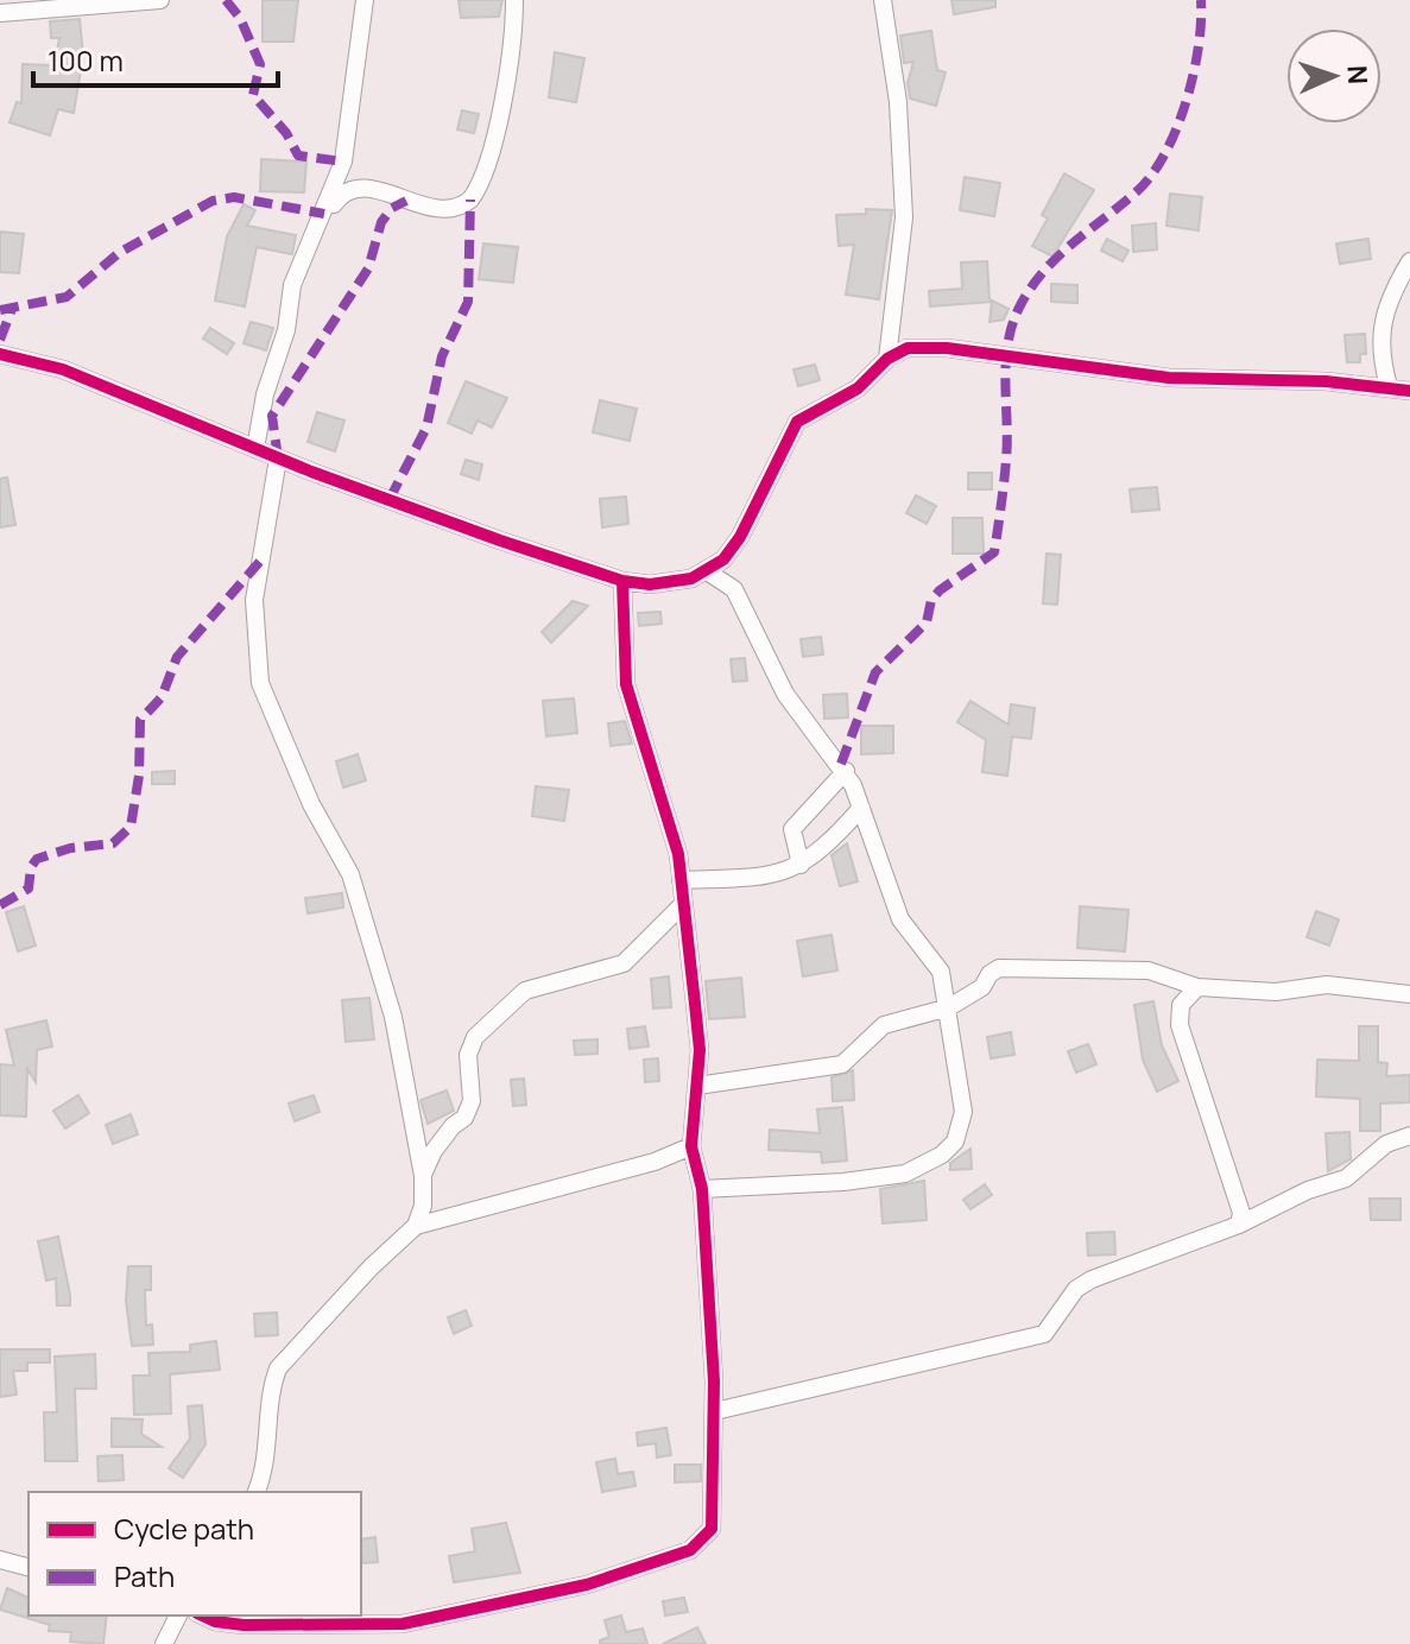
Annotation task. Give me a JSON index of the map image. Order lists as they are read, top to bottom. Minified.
{"legend":["Cycle path","Path"],"scale_bar":"100 m","north":"right"}
